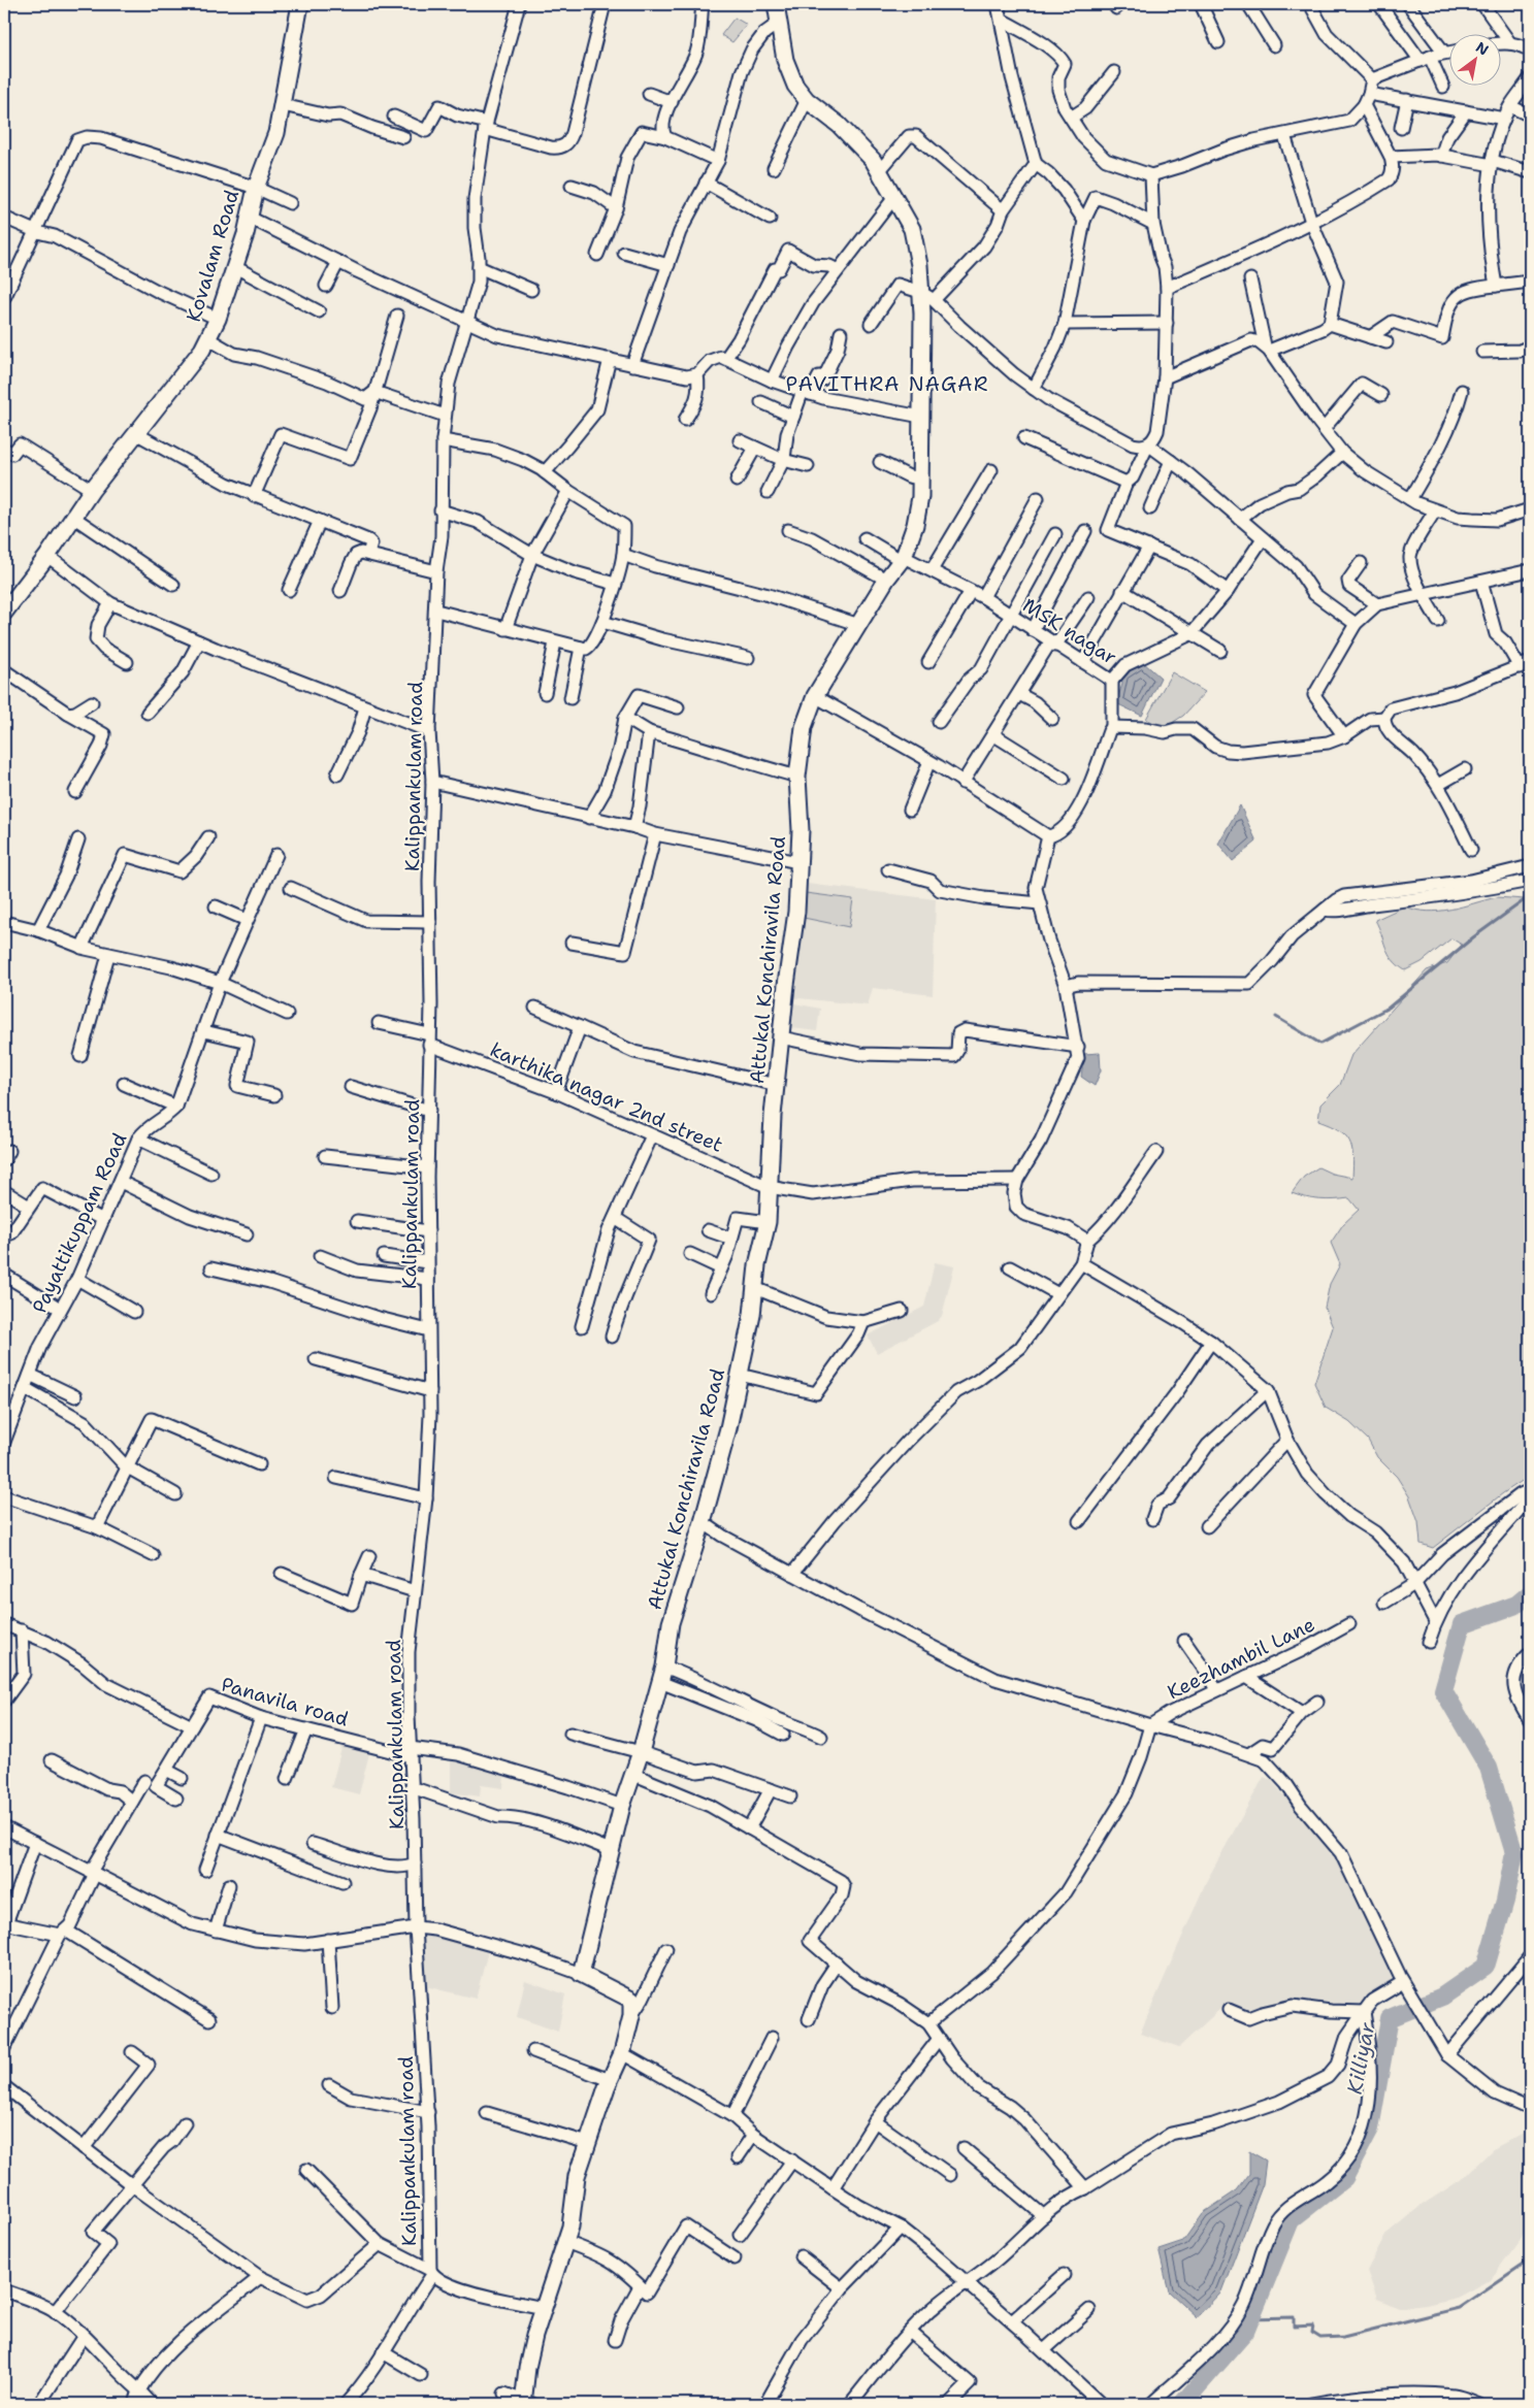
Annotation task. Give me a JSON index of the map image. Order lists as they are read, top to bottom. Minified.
{"streets":{"main road":["Kovalam Road","Attukal Konchiravila Road"],"street":["MSK nagar","Kalippankulam road","karthika nagar 2nd street","Payattikuppam Road","Keezhambil Lane","Panavila road"]},"crossings":[["MSK nagar","Attukal Konchiravila Road"],["Kalippankulam road","karthika nagar 2nd street"],["Kalippankulam road","Panavila road"],["Attukal Konchiravila Road","karthika nagar 2nd street"],["Attukal Konchiravila Road","Panavila road"]],"districts":["PAVITHRA NAGAR"],"water":["Killiyar"],"north":"top right"}
